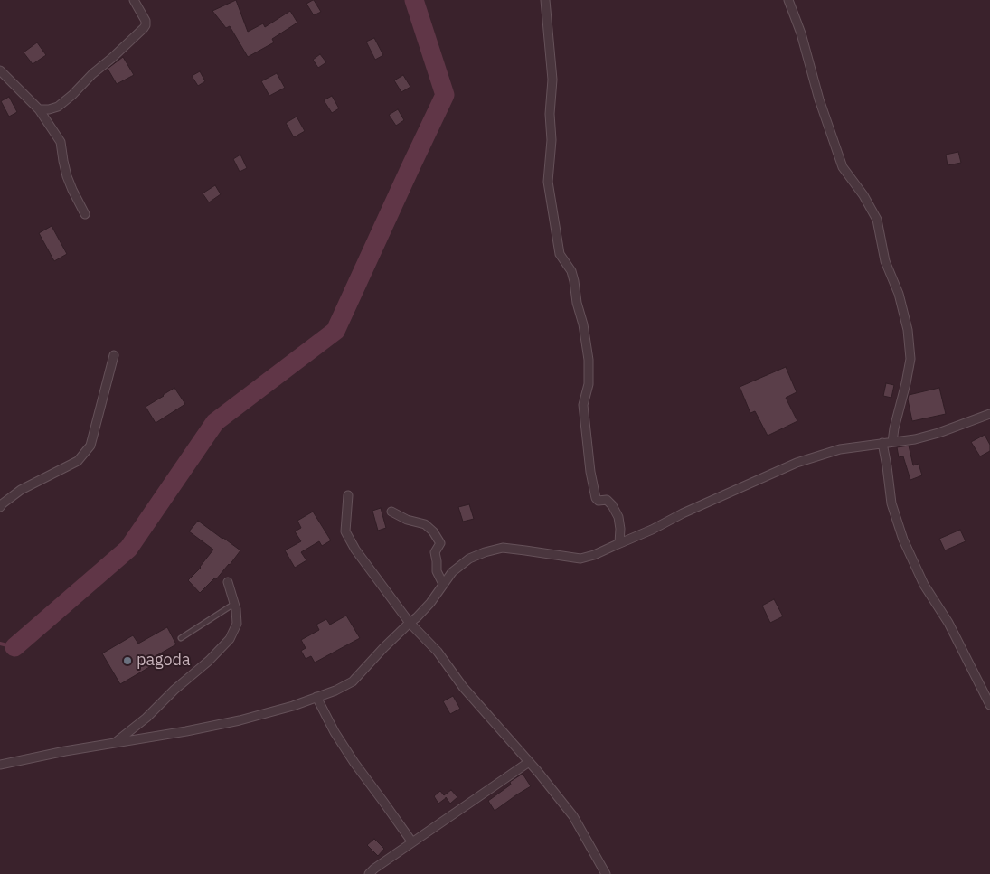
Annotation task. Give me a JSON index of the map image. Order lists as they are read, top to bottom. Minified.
{"places":["pagoda"]}
